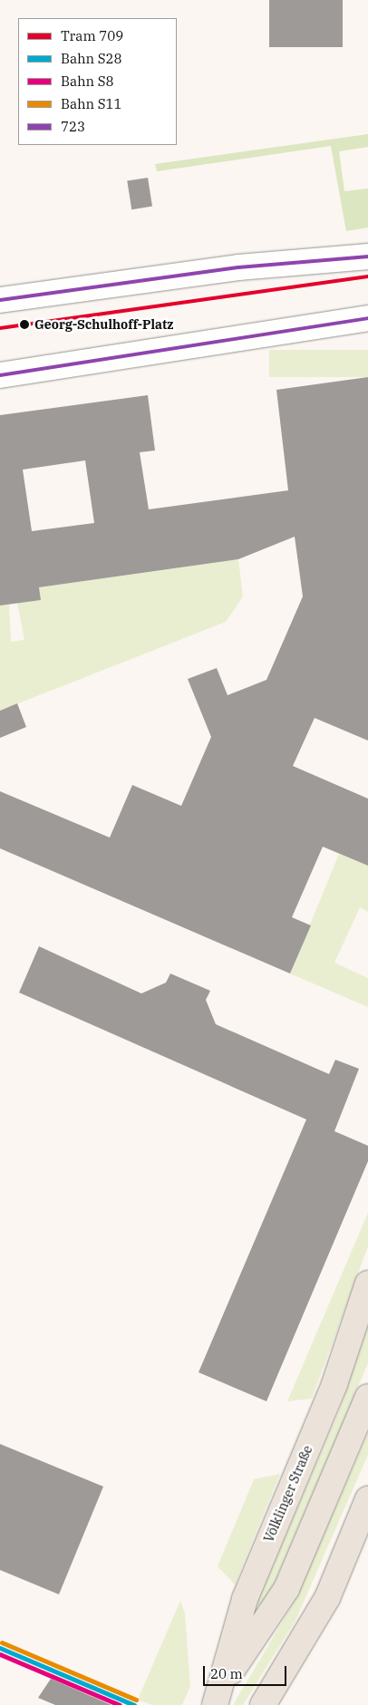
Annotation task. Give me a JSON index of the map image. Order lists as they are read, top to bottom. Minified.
{"streets":{"main road":["Völklinger Straße"]},"places":["Georg-Schulhoff-Platz"],"lines":["transit line 723","tram line 709","rail line S11","rail line S28","rail line S8"],"legend":["Tram 709","Bahn S28","Bahn S8","Bahn S11","723"],"scale_bar":"20 m"}
